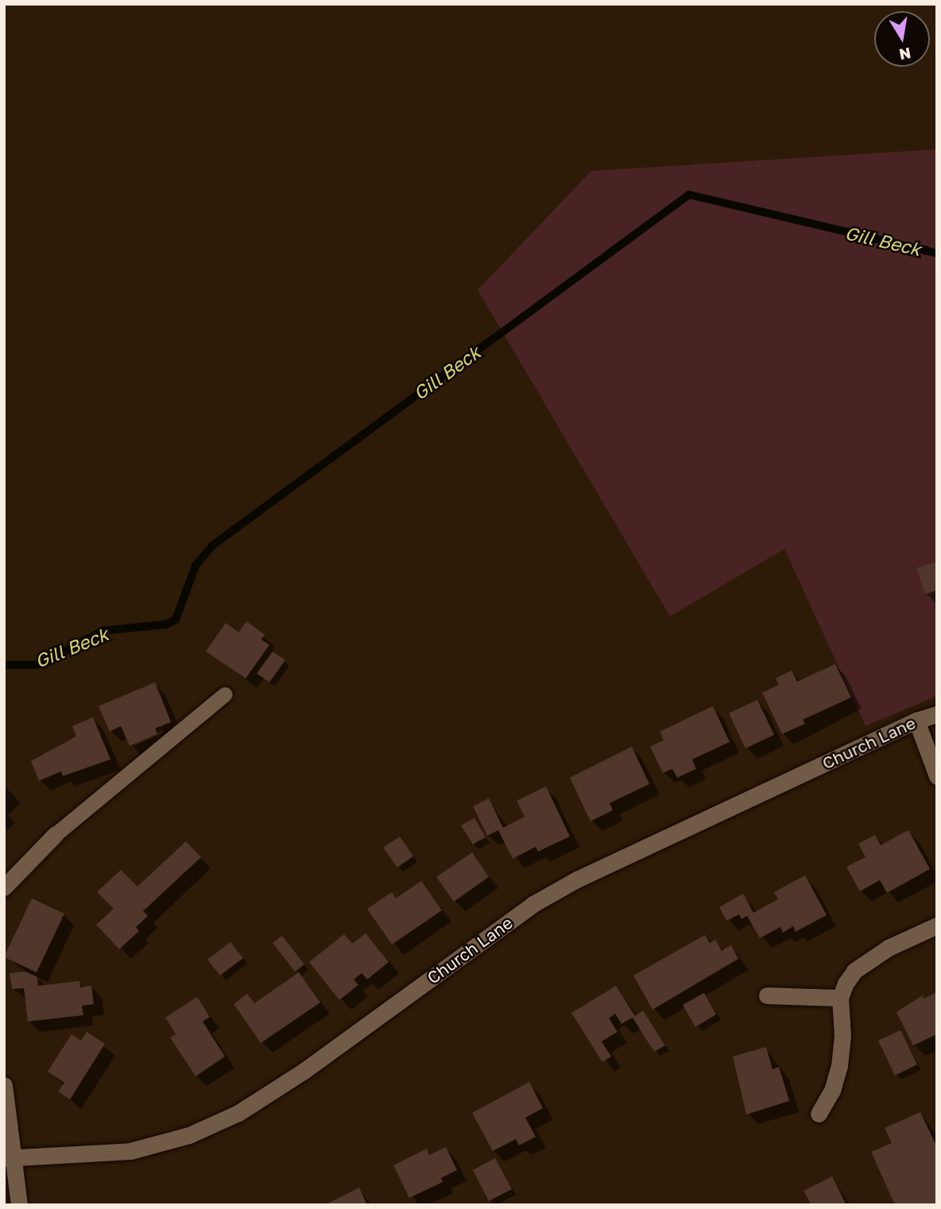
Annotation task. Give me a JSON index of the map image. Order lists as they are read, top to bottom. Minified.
{"streets":{"street":["Church Lane"]},"water":["Gill Beck"],"north":"bottom"}
